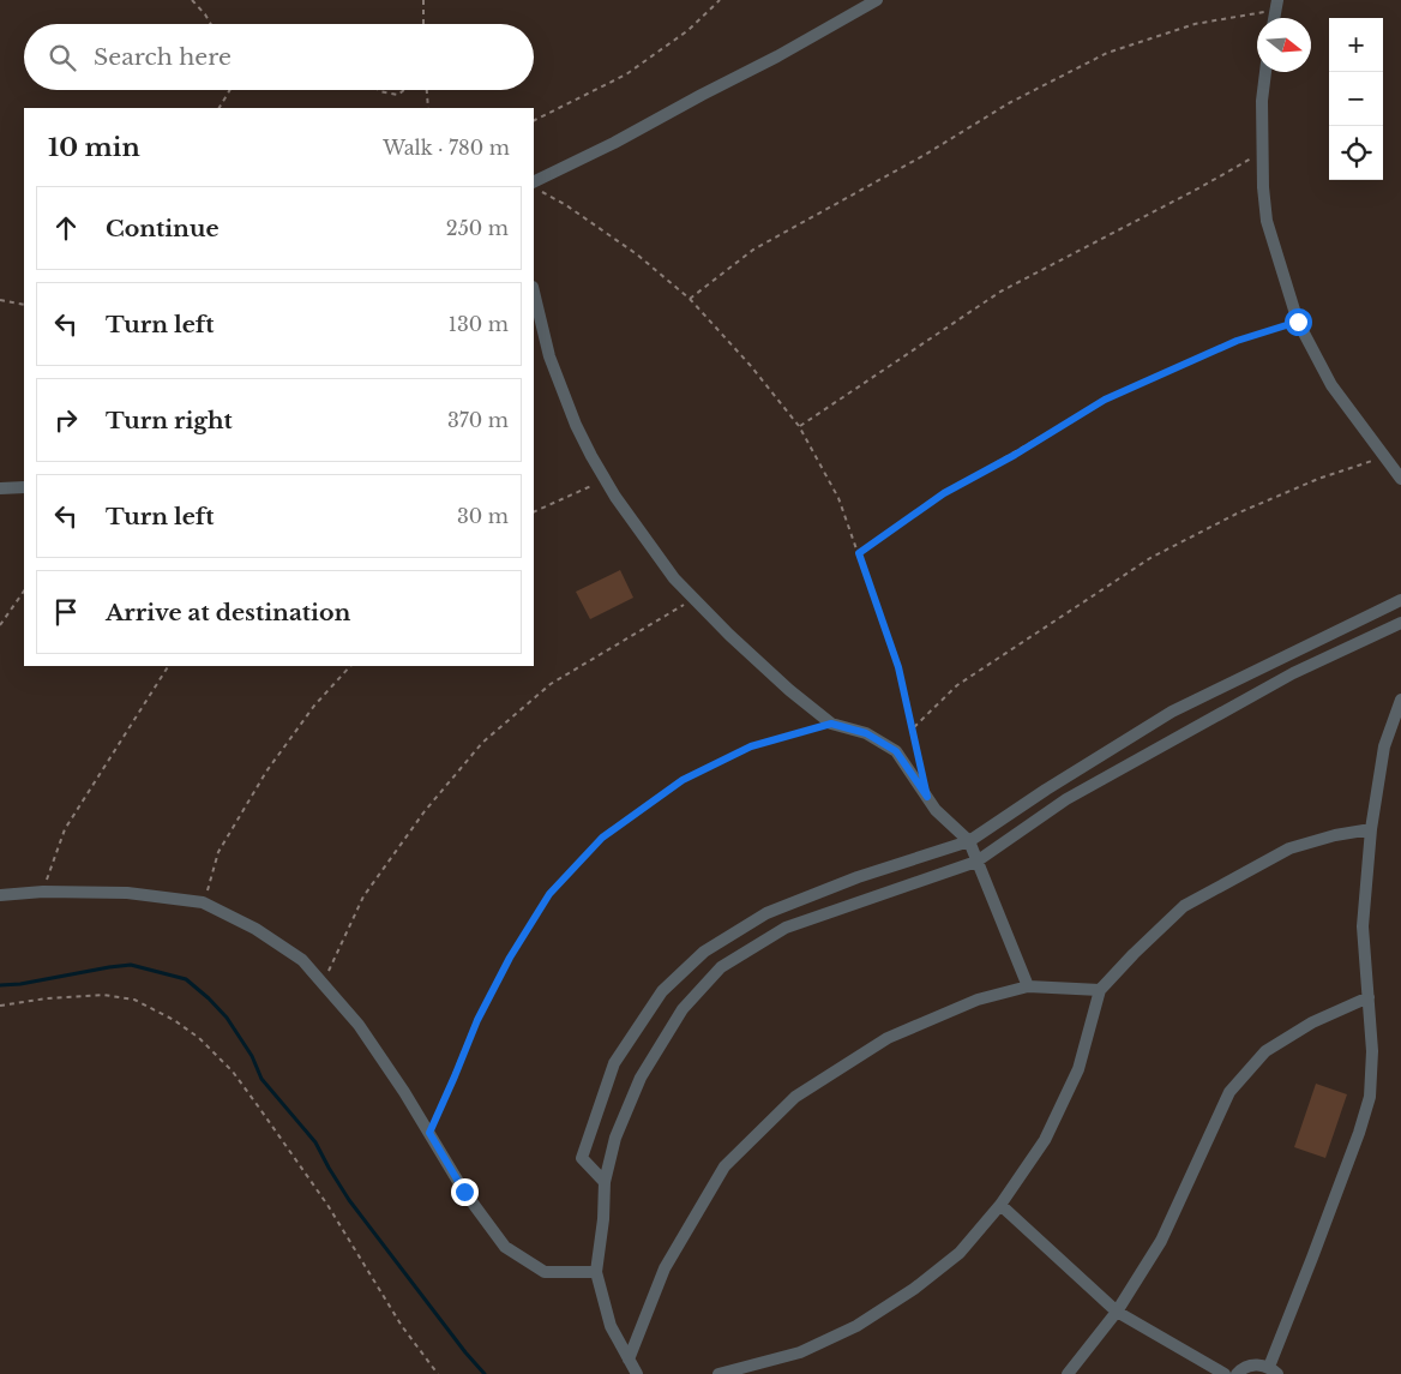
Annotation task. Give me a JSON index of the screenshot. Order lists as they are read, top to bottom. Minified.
{"north":"right","page":{"map_buttons":["+","−"],"search":"Search here","heading":["10 min","Walk · 780 m"],"list":[["Continue","250 m"],["Turn left","130 m"],["Turn right","370 m"],["Turn left","30 m"],"Arrive at destination"]}}
